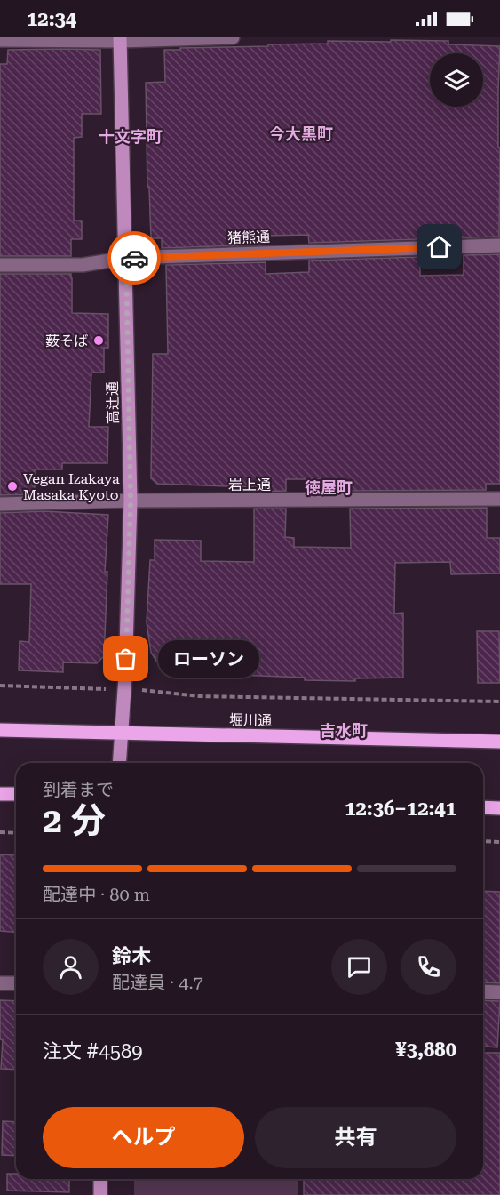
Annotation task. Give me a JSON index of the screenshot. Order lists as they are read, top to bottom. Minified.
{"streets":{"main road":["堀川通"],"street":["猪熊通","高辻通","岩上通"]},"crossings":[["猪熊通","高辻通"],["高辻通","岩上通"],["高辻通","堀川通"]],"districts":["今大黒町","十文字町","徳屋町","吉水町"],"places":["薮そば","Vegan Izakaya Masaka Kyoto","ローソン"],"page":{"status":"12:34","bubble":"ローソン","heading":["2 分","到着まで","12:36–12:41"],"panel":["鈴木","配達員 · 4.7","注文 #4589","¥3,880"],"bar":"配達中 · 80 m","buttons":["ヘルプ","共有"]}}
